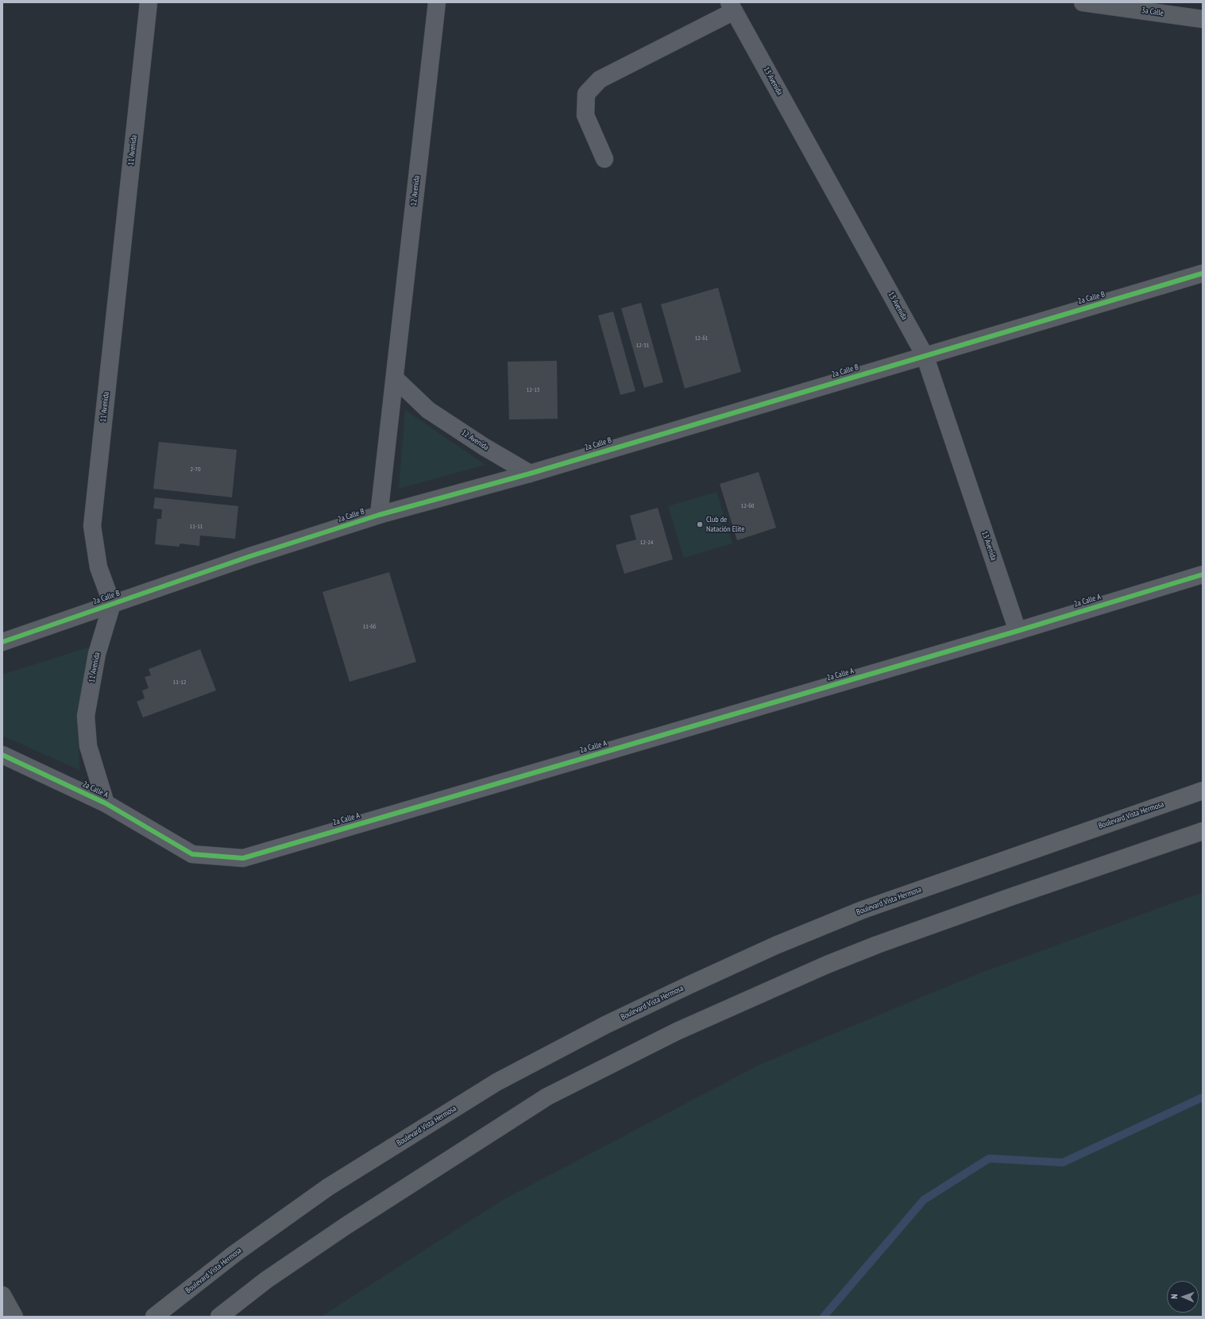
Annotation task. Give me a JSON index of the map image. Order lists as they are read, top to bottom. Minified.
{"streets":{"main road":["Boulevard Vista Hermosa"],"street":["3a Calle","13 Avenida","11 Avenida","12 Avenida","2a Calle B","2a Calle A"]},"crossings":[["13 Avenida","2a Calle B"],["13 Avenida","2a Calle A"],["11 Avenida","2a Calle B"],["11 Avenida","2a Calle A"],["12 Avenida","2a Calle B"]],"places":["Club de Natación Elite"],"house_numbers":["12-61","12-51","12-13","2-70","12-60","11-11","12-24","11-66","11-12"],"north":"left"}
